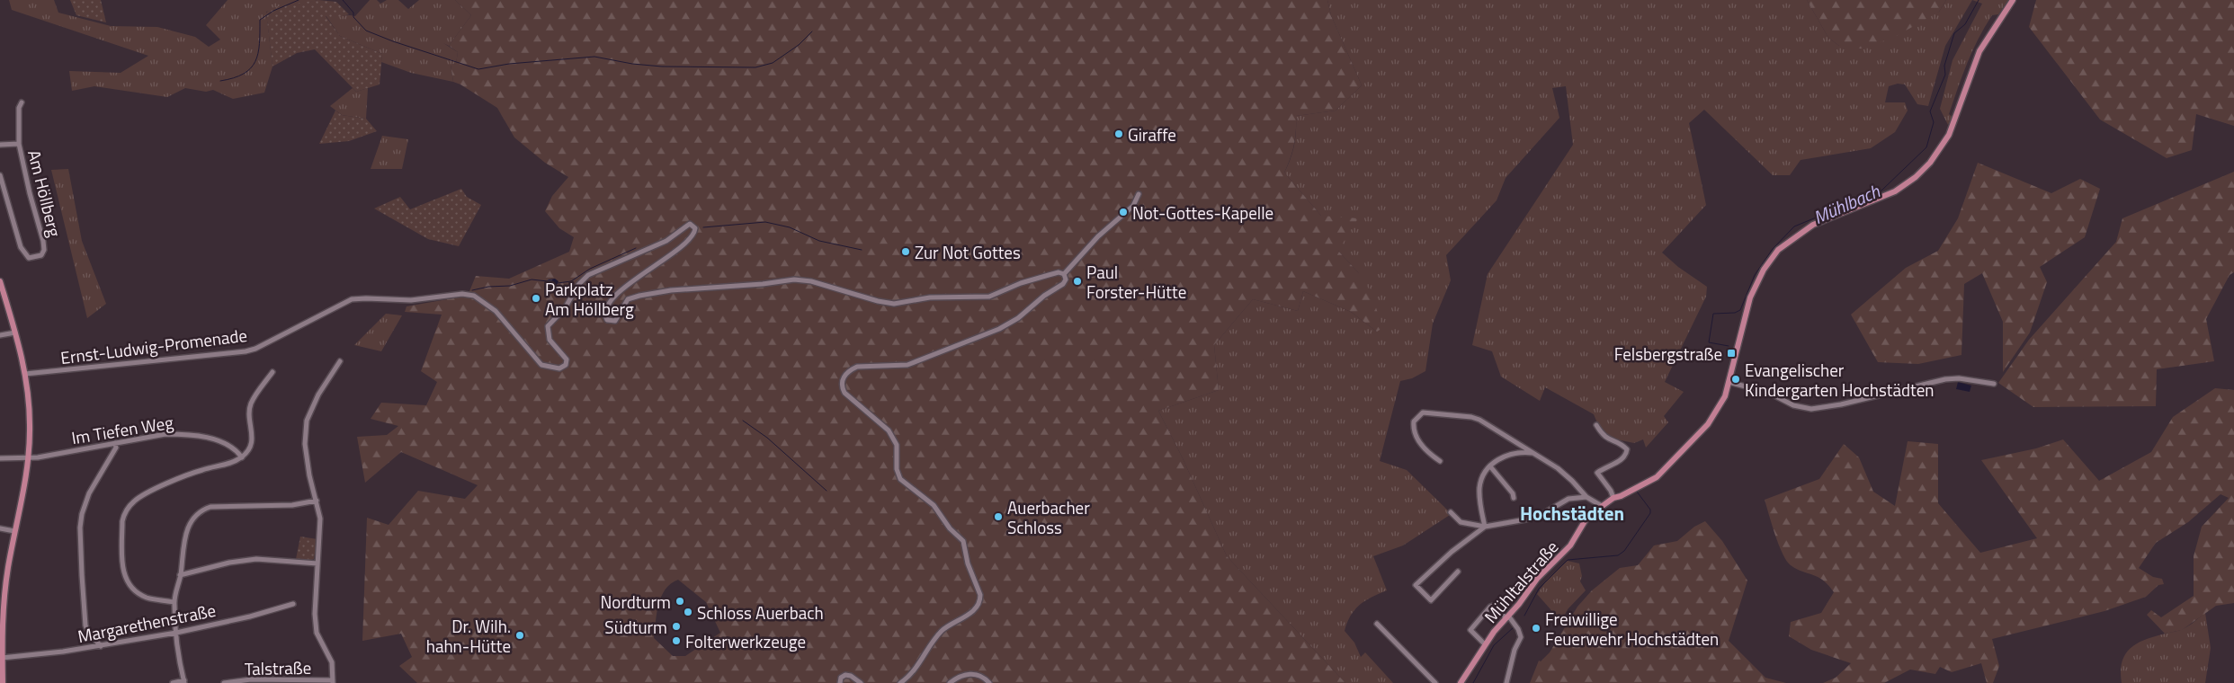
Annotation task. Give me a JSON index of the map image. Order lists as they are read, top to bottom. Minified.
{"streets":{"main road":["Mühltalstraße"],"street":["Am Höllberg","Ernst-Ludwig-Promenade","Im Tiefen Weg","Margarethenstraße","Talstraße"]},"districts":["Hochstädten"],"water":["Mühlbach"],"places":{"other":["Giraffe","Not-Gottes-Kapelle","Zur Not Gottes","Paul Forster-Hütte","Parkplatz Am Höllberg","Evangelischer Kindergarten Hochstädten","Auerbacher Schloss","Nordturm","Schloss Auerbach","Südturm","Freiwillige Feuerwehr Hochstädten","Dr. Wilh. hahn-Hütte","Folterwerkzeuge"],"transit":["Felsbergstraße"]}}
